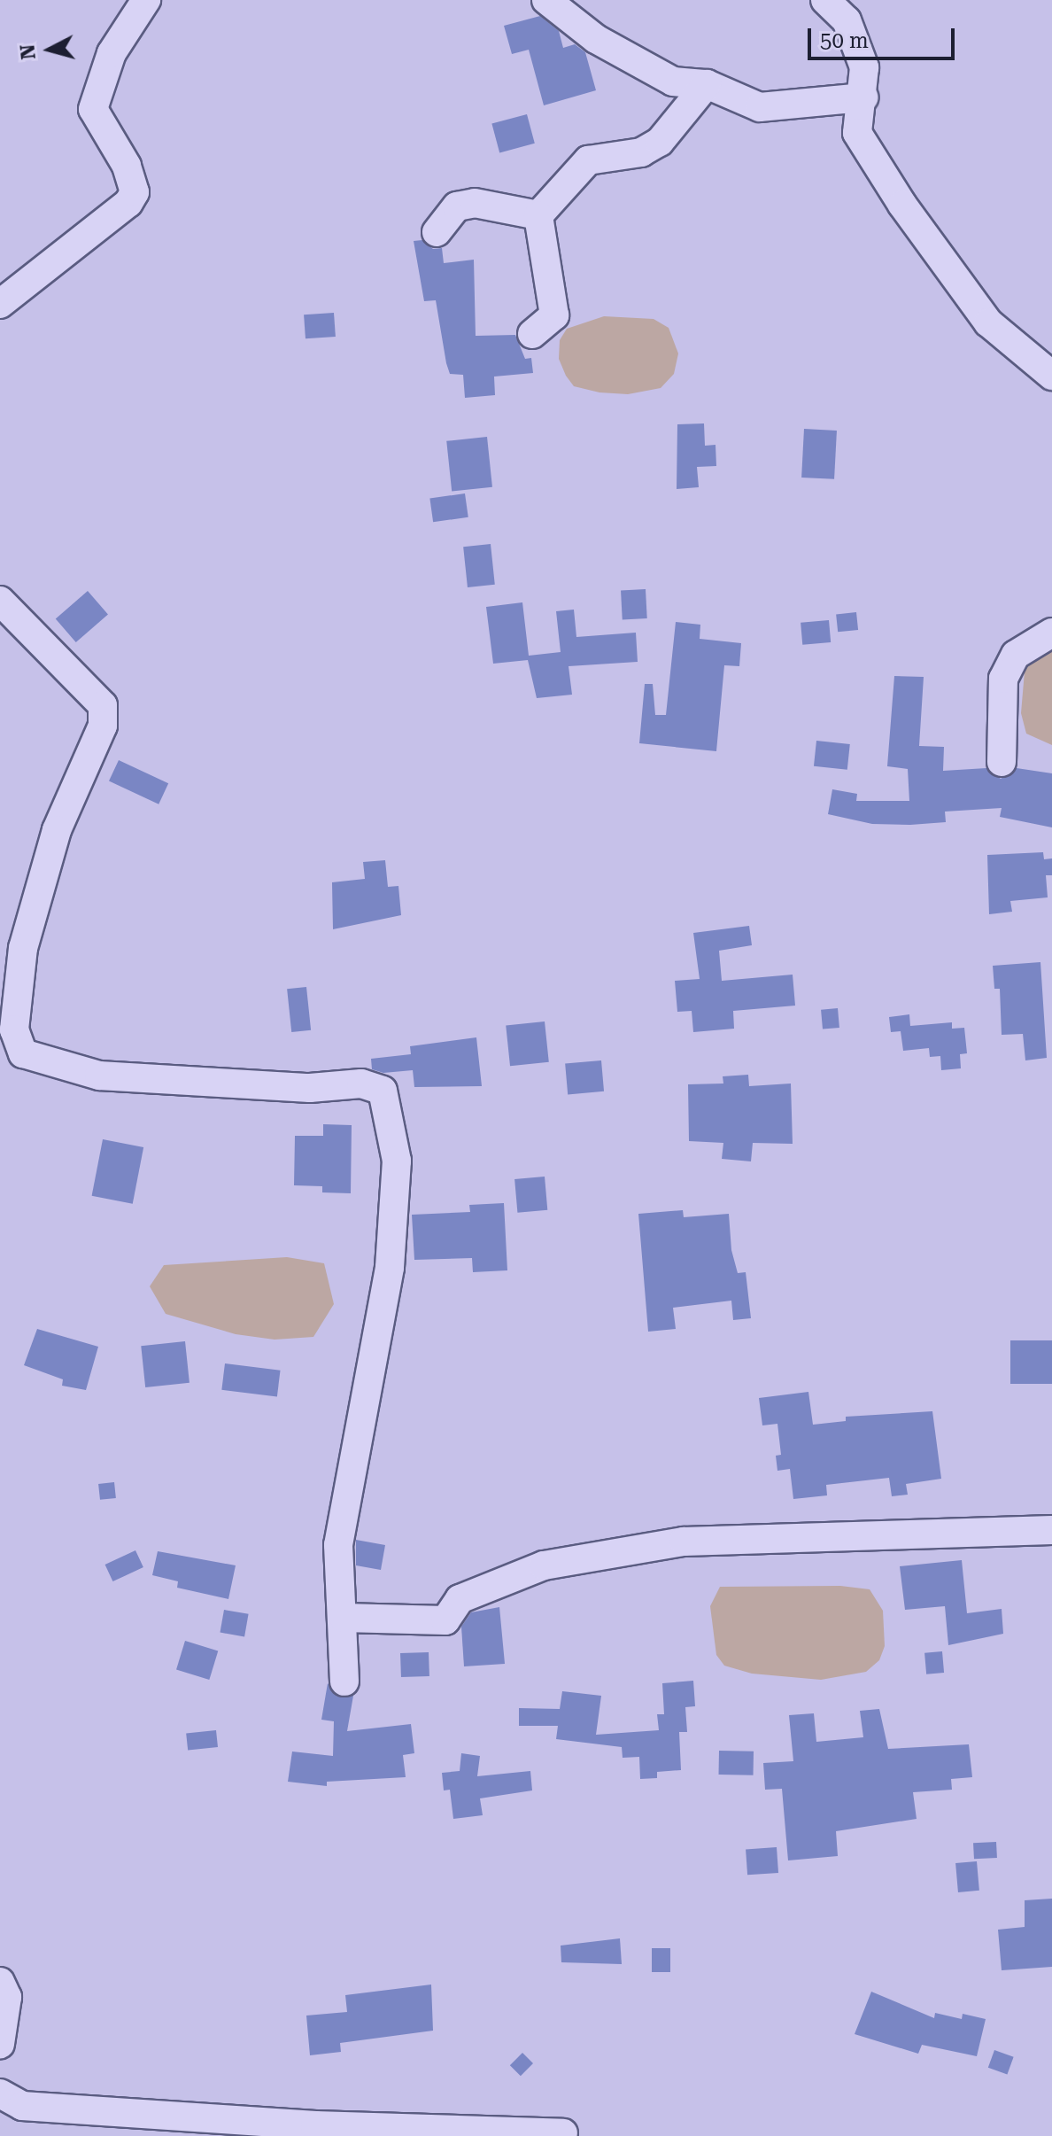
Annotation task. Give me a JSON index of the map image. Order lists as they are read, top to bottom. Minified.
{"scale_bar":"50 m","north":"left"}
